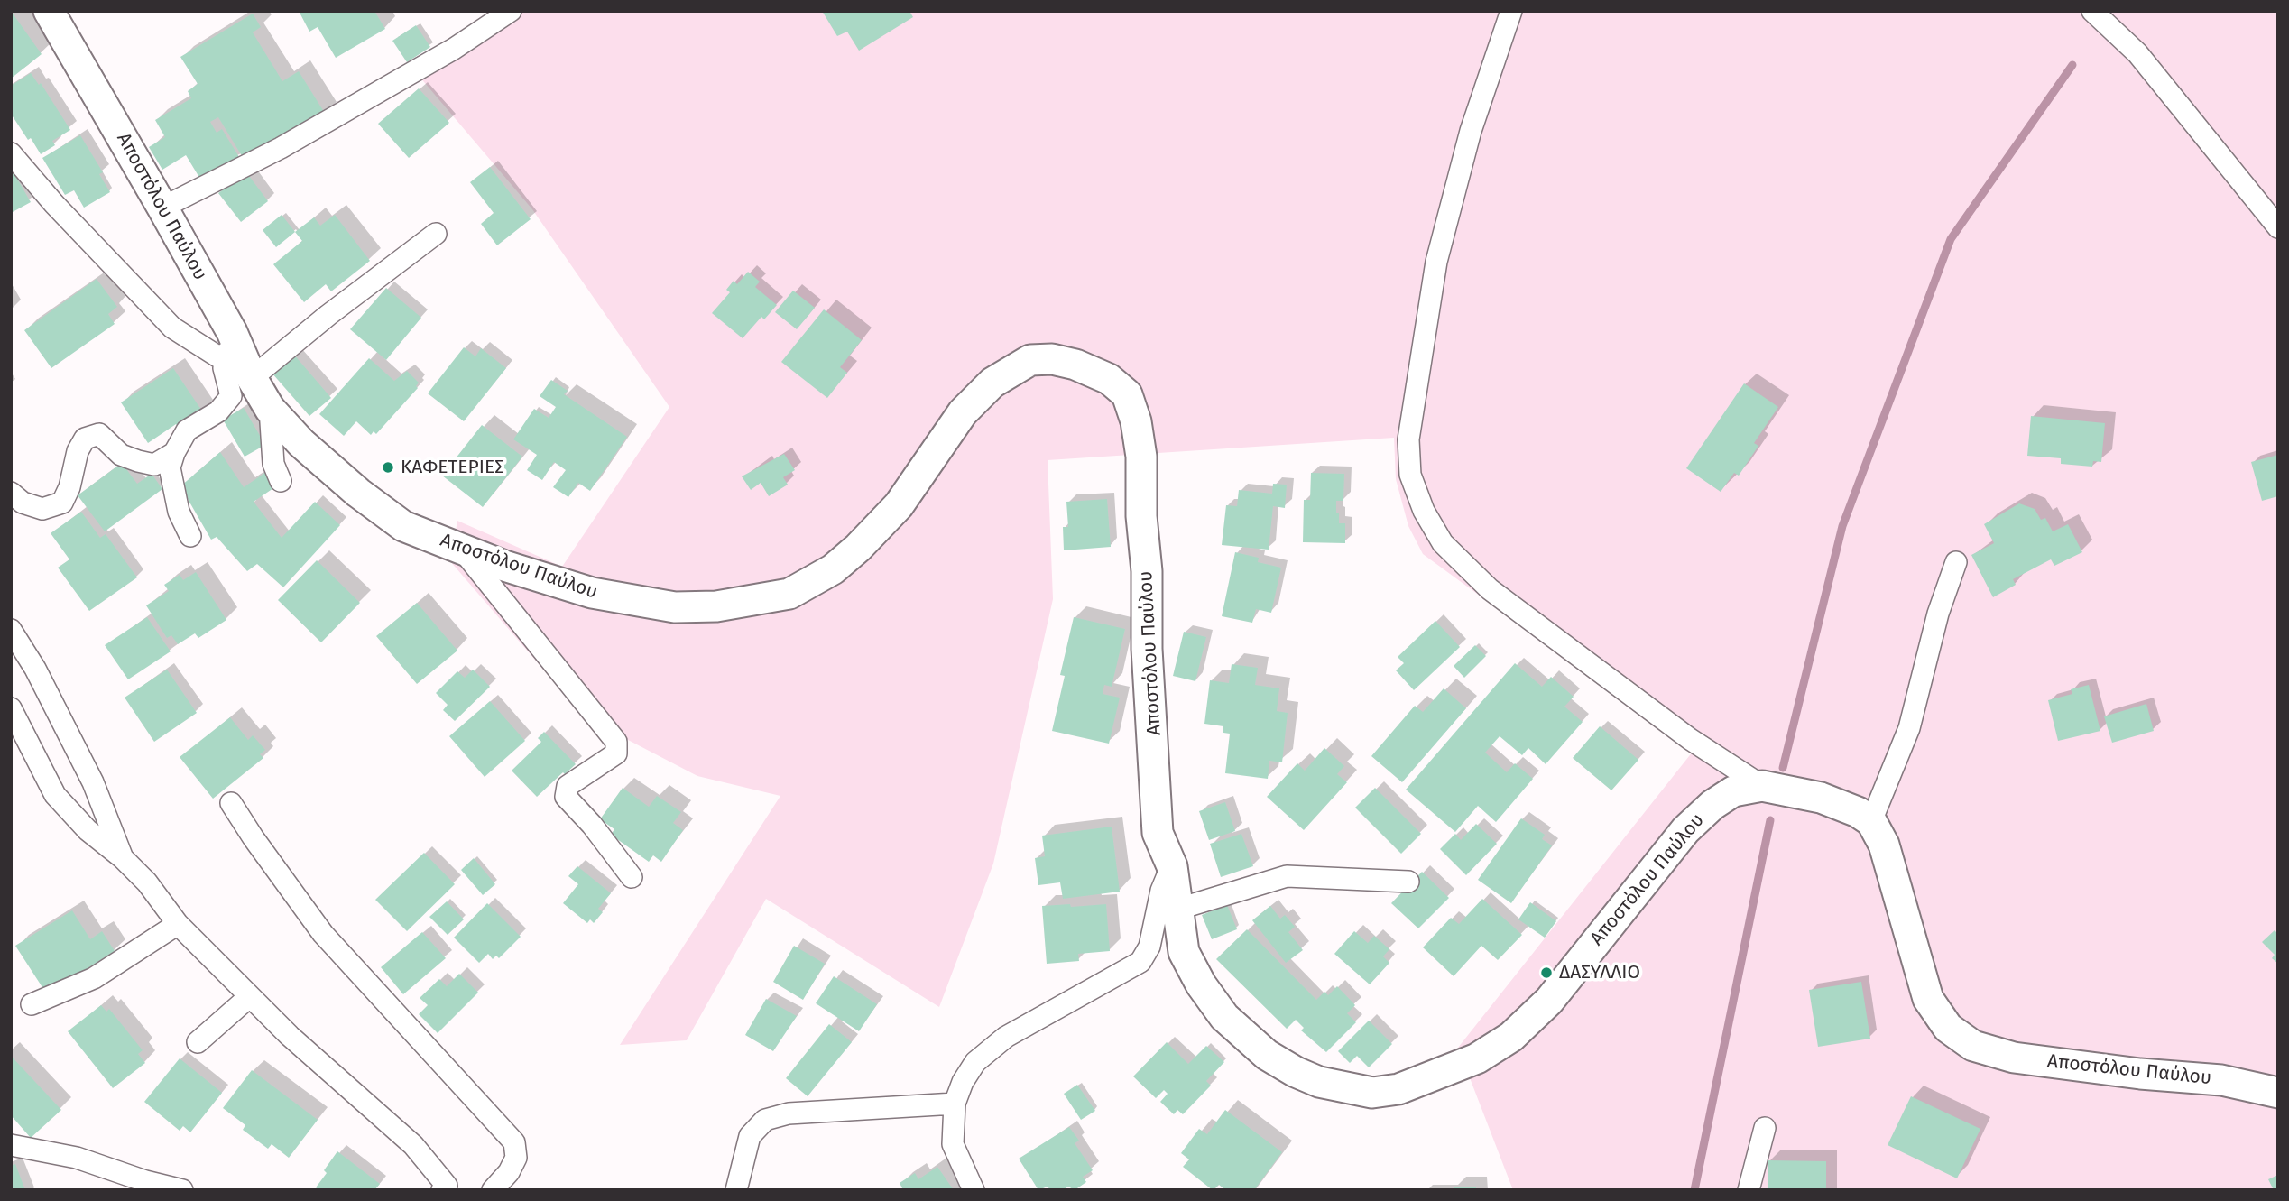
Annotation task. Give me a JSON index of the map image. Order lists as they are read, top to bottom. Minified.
{"streets":{"street":["Αποστόλου Παύλου"]},"places":["ΚΑΦΕΤΕΡΙΕΣ","ΔΑΣΥΛΛΙΟ"]}
